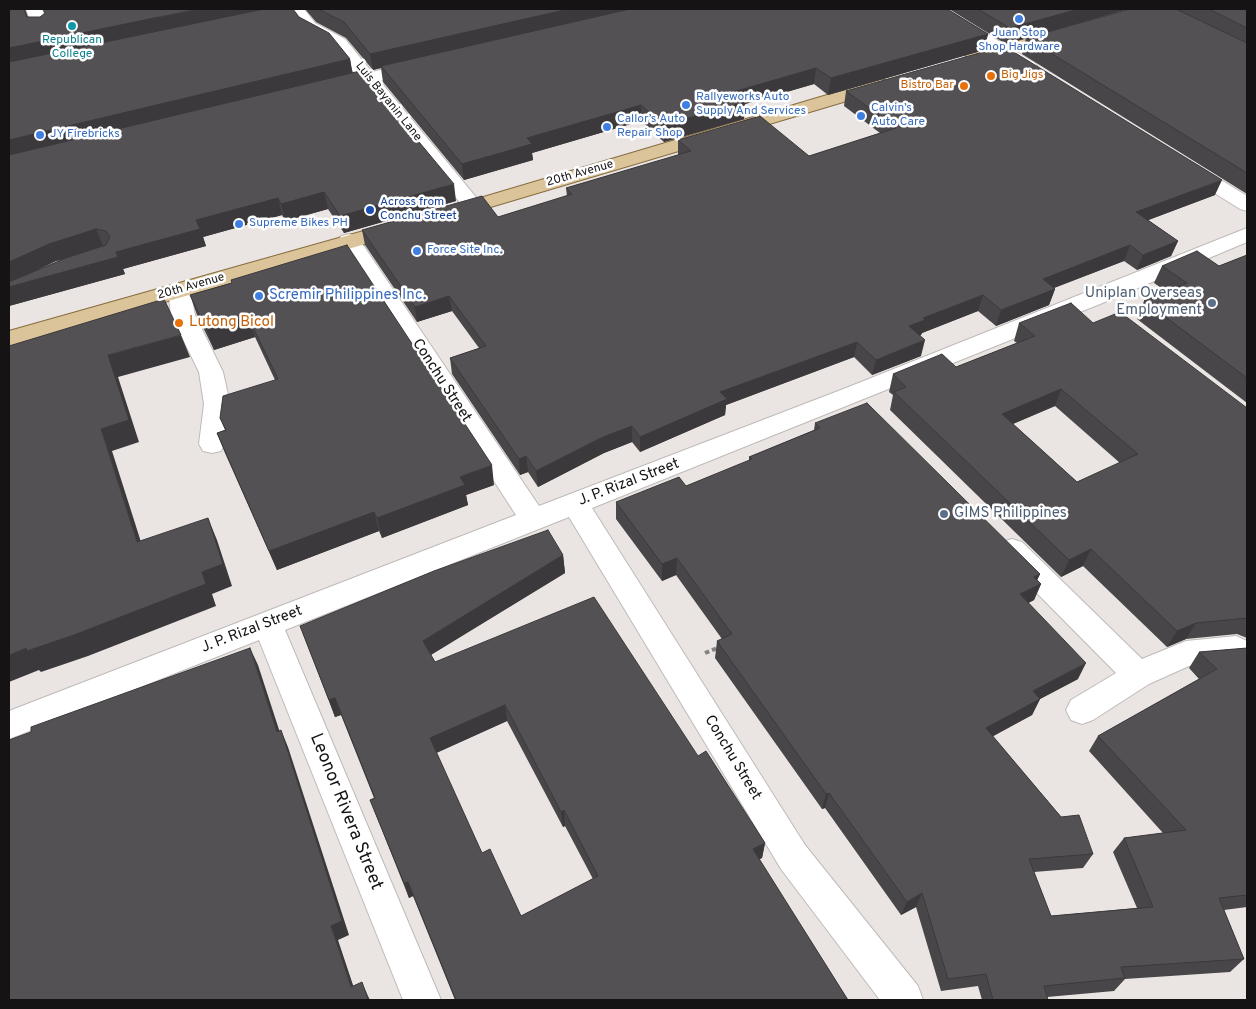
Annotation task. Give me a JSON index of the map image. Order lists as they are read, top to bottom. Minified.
{"streets":{"main road":["20th Avenue"],"street":["Luis Bayanin Lane","Conchu Street","J. P. Rizal Street","Leonor Rivera Street"]},"crossings":[["Luis Bayanin Lane","20th Avenue"],["20th Avenue","Conchu Street"],["Conchu Street","J. P. Rizal Street"],["J. P. Rizal Street","Leonor Rivera Street"]],"places":["Juan Stop Shop Hardware","Republican College","Big Jigs","Bistro Bar","Rallyeworks Auto Supply And Services","Calvin’s Auto Care","Callor’s Auto Repair Shop","JY Firebricks","Across from Conchu Street","Supreme Bikes PH","Force Site Inc.","Scremir Philippines Inc.","Uniplan Overseas Employment","Lutong Bicol","GIMS Philippines"]}
